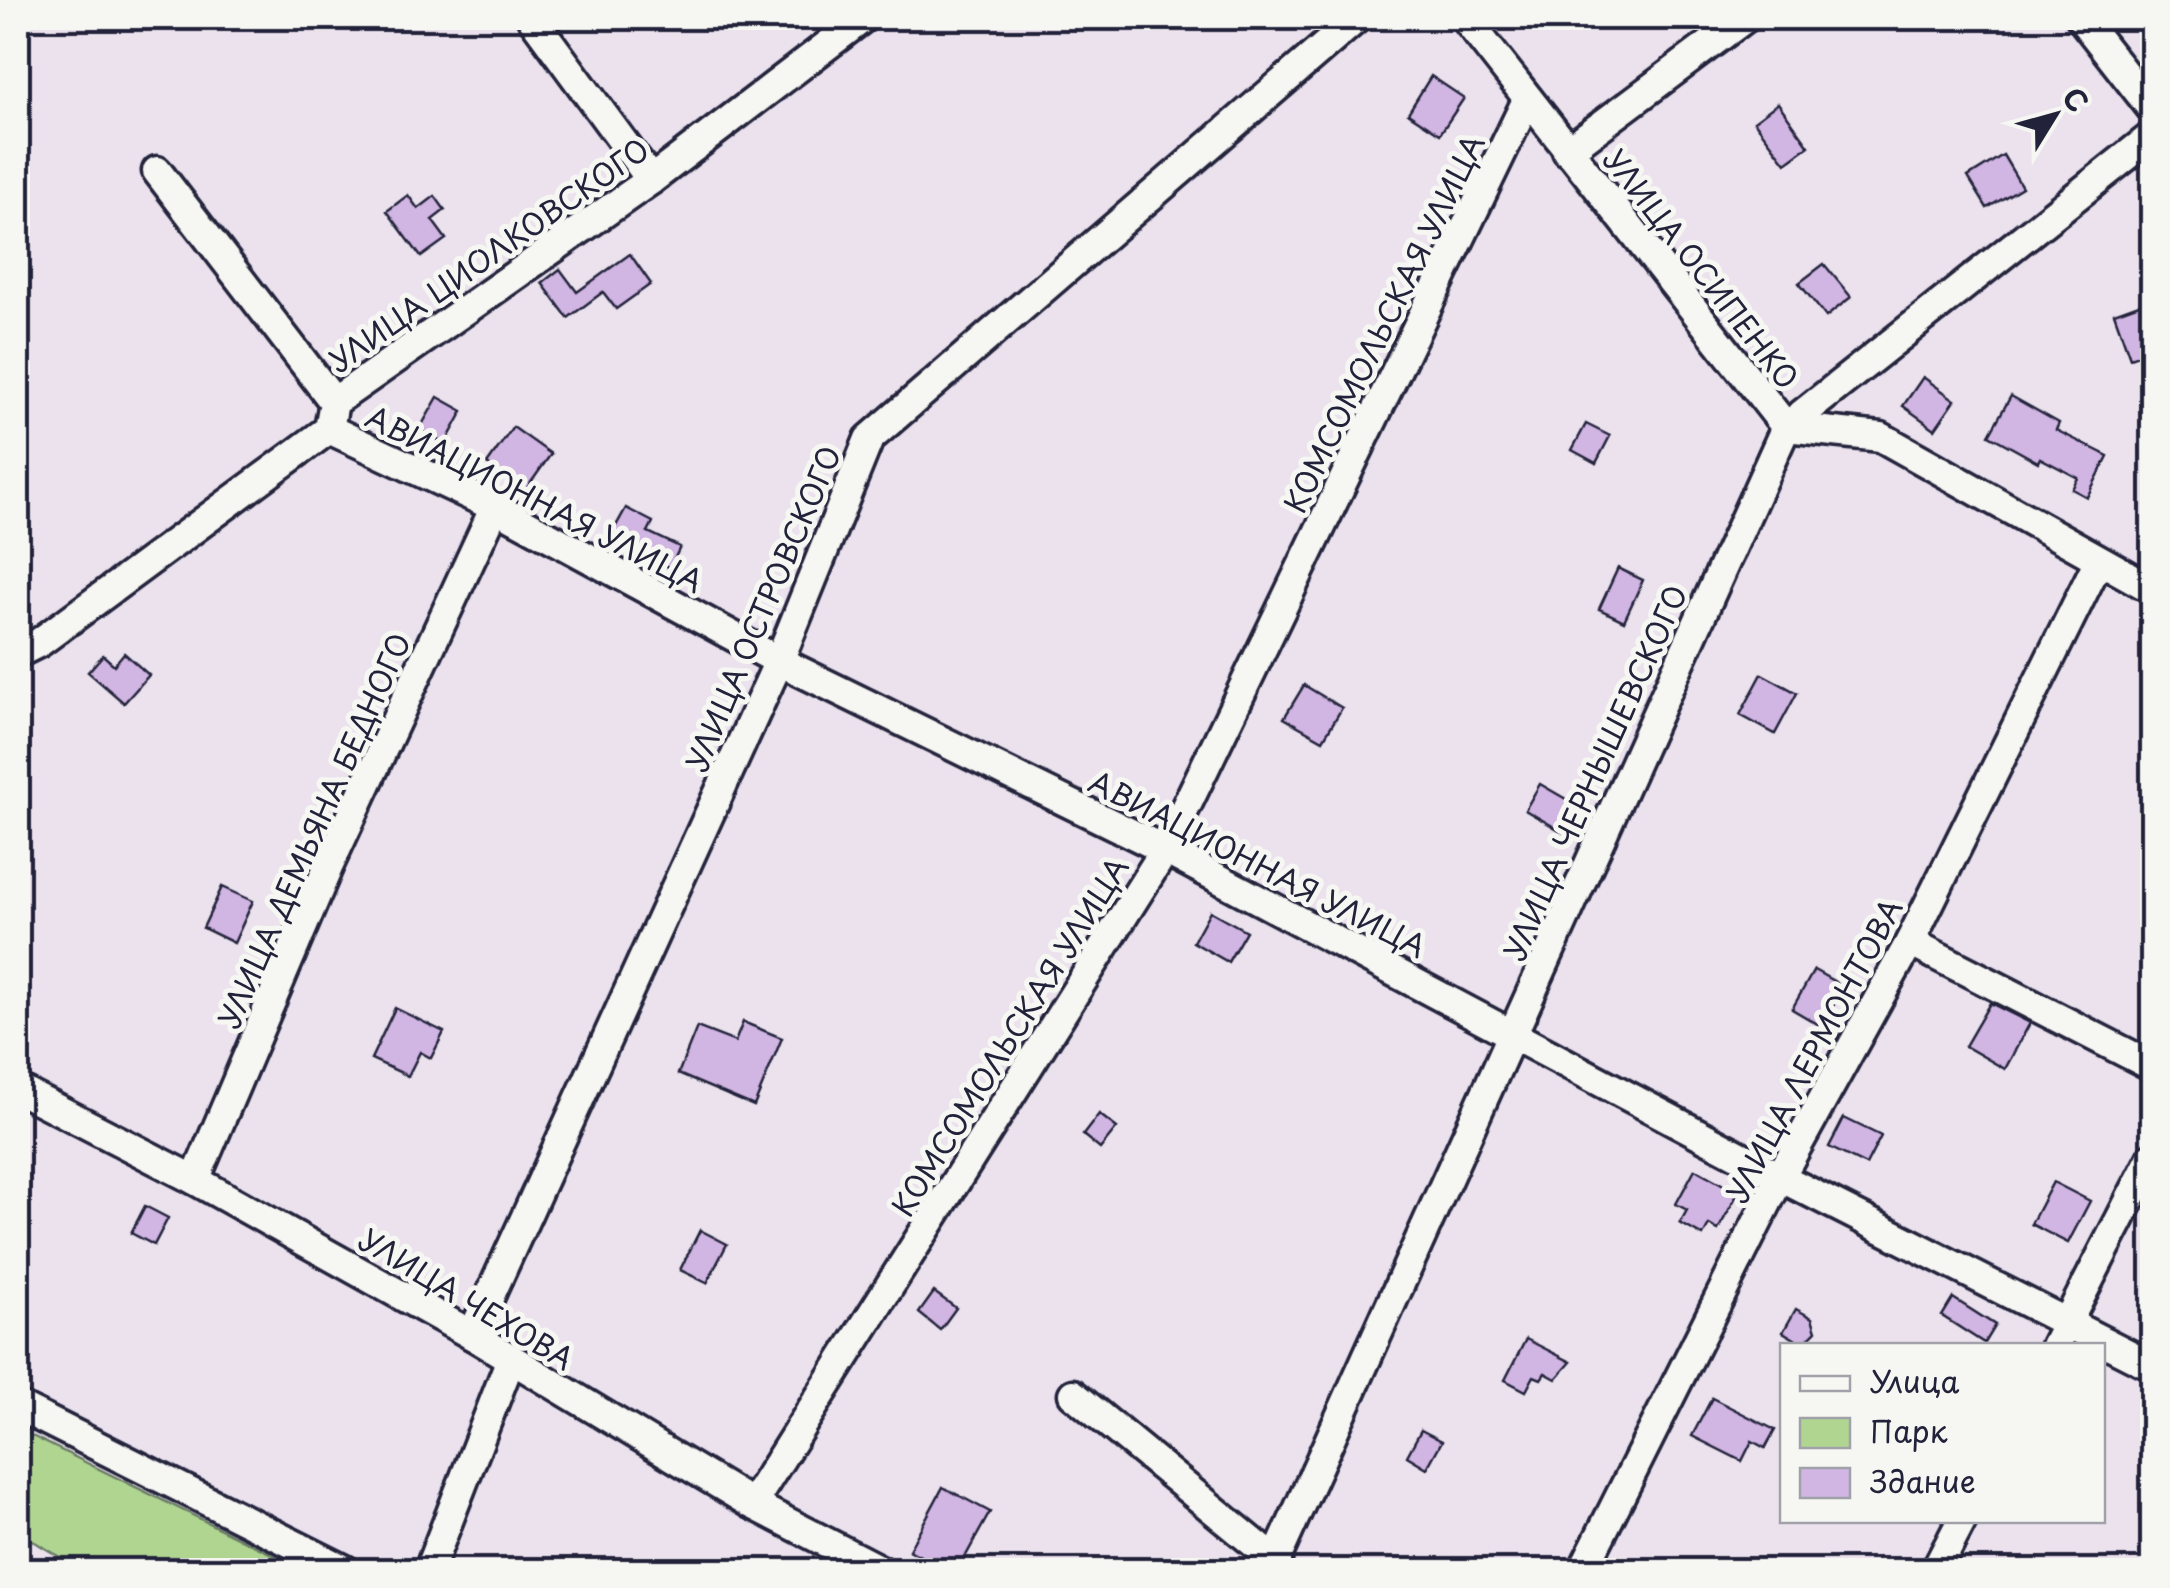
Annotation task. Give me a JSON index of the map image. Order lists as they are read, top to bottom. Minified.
{"streets":{"street":["УЛИЦА ЦИОЛКОВСКОГО","УЛИЦА ОСИПЕНКО","КОМСОМОЛЬСКАЯ УЛИЦА","АВИАЦИОННАЯ УЛИЦА","УЛИЦА ОСТРОВСКОГО","УЛИЦА ЧЕРНЫШЕВСКОГО","УЛИЦА ДЕМЬЯНА БЕДНОГО","УЛИЦА ЛЕРМОНТОВА","УЛИЦА ЧЕХОВА"]},"crossings":[["УЛИЦА ЦИОЛКОВСКОГО","АВИАЦИОННАЯ УЛИЦА"],["УЛИЦА ОСИПЕНКО","КОМСОМОЛЬСКАЯ УЛИЦА"],["УЛИЦА ОСИПЕНКО","УЛИЦА ЧЕРНЫШЕВСКОГО"],["УЛИЦА ОСИПЕНКО","УЛИЦА ЛЕРМОНТОВА"],["КОМСОМОЛЬСКАЯ УЛИЦА","АВИАЦИОННАЯ УЛИЦА"],["КОМСОМОЛЬСКАЯ УЛИЦА","УЛИЦА ЧЕХОВА"],["АВИАЦИОННАЯ УЛИЦА","УЛИЦА ОСТРОВСКОГО"],["АВИАЦИОННАЯ УЛИЦА","УЛИЦА ЧЕРНЫШЕВСКОГО"],["АВИАЦИОННАЯ УЛИЦА","УЛИЦА ДЕМЬЯНА БЕДНОГО"],["АВИАЦИОННАЯ УЛИЦА","УЛИЦА ЛЕРМОНТОВА"],["УЛИЦА ОСТРОВСКОГО","УЛИЦА ЧЕХОВА"],["УЛИЦА ДЕМЬЯНА БЕДНОГО","УЛИЦА ЧЕХОВА"]],"legend":["Улица","Парк","Здание"],"north":"top right"}
